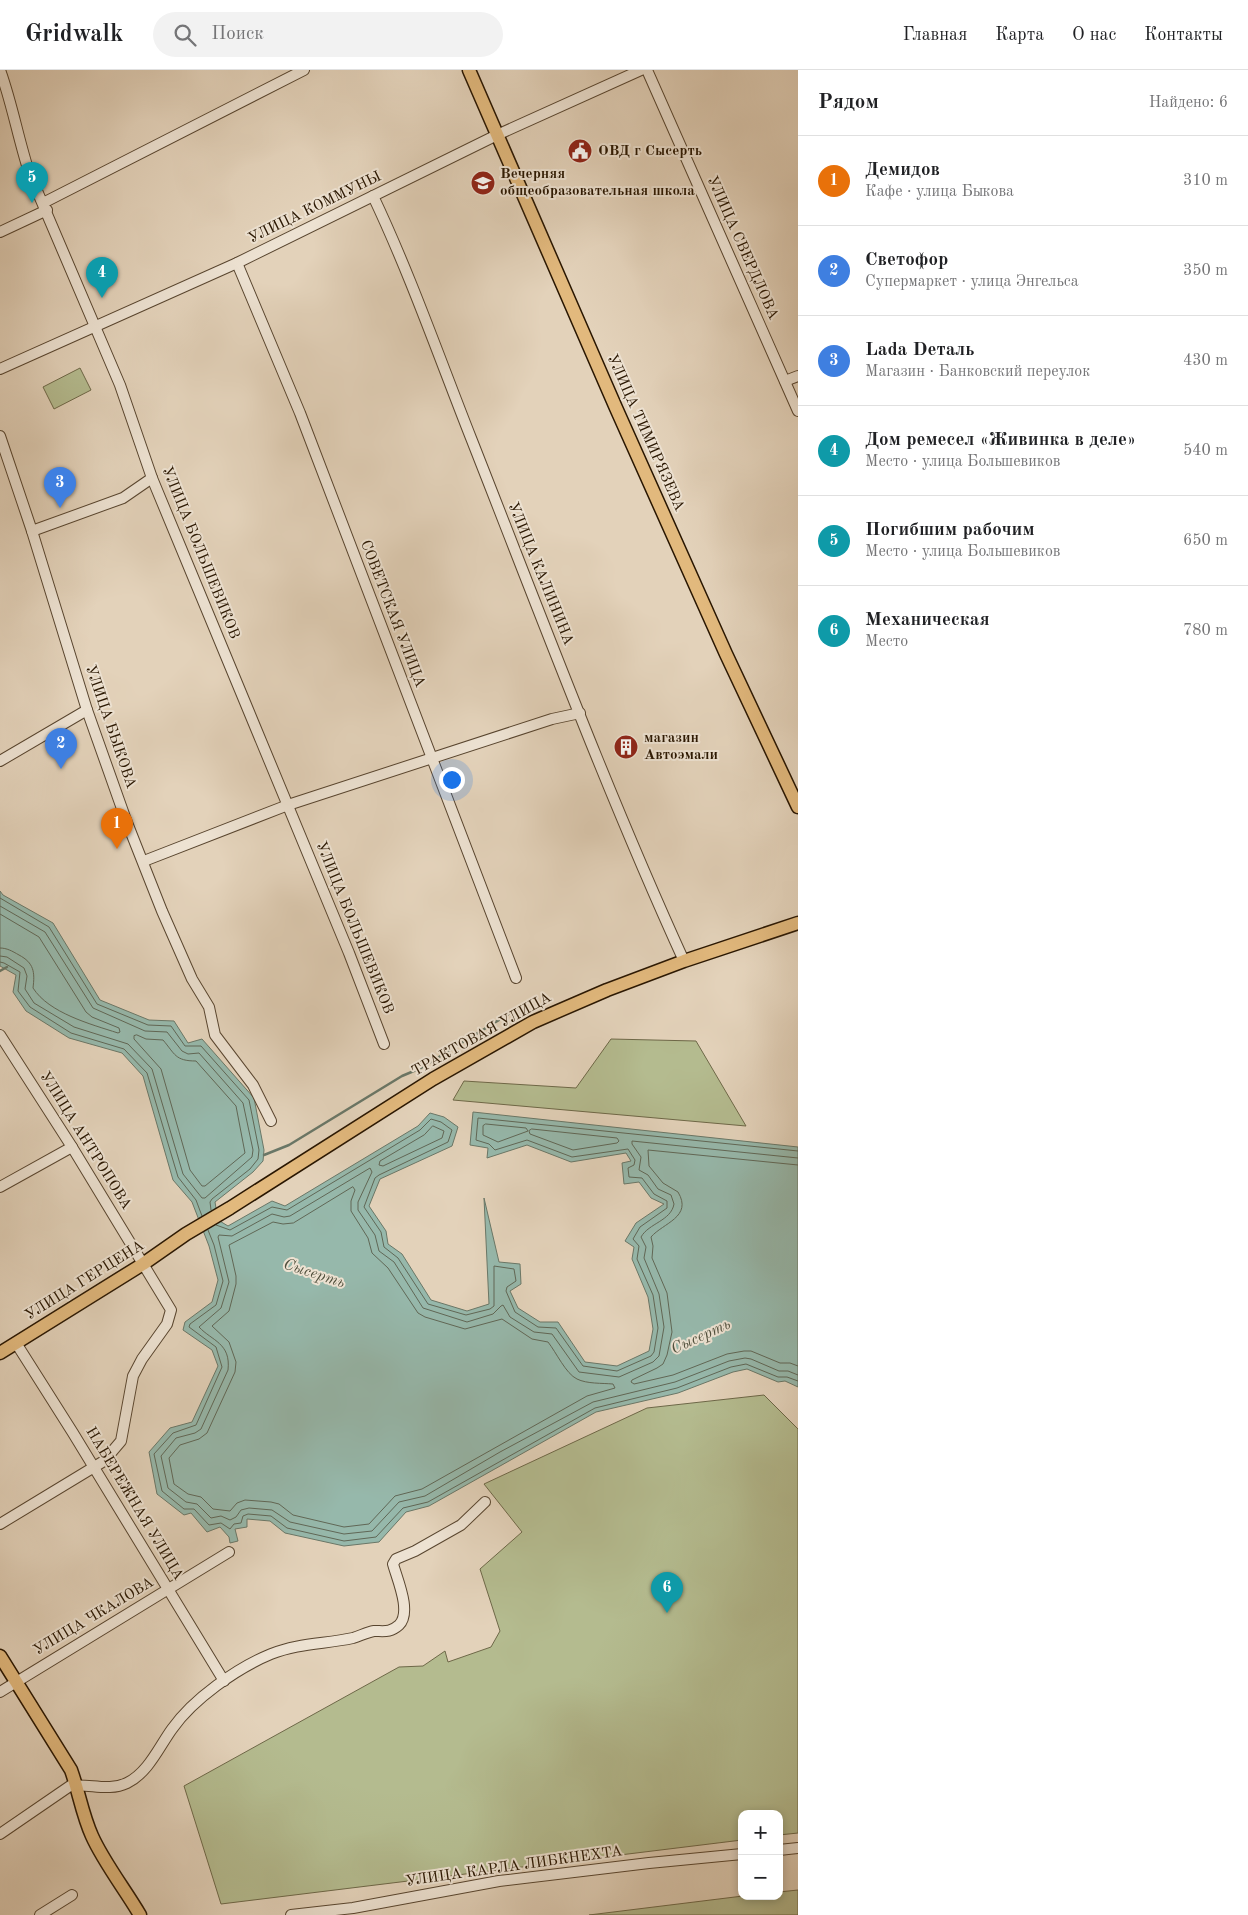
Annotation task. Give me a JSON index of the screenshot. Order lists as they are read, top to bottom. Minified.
{"streets":{"main road":["УЛИЦА ТИМИРЯЗЕВА","ТРАКТОВАЯ УЛИЦА","УЛИЦА ГЕРЦЕНА"],"street":["УЛИЦА КОММУНЫ","УЛИЦА СВЕРДЛОВА","УЛИЦА БОЛЬШЕВИКОВ","УЛИЦА КАЛИНИНА","СОВЕТСКАЯ УЛИЦА","УЛИЦА БЫКОВА","УЛИЦА АНТРОПОВА","НАБЕРЕЖНАЯ УЛИЦА","УЛИЦА ЧКАЛОВА","УЛИЦА КАРЛА ЛИБКНЕХТА"]},"crossings":[["УЛИЦА КОММУНЫ","УЛИЦА ТИМИРЯЗЕВА"],["УЛИЦА КОММУНЫ","УЛИЦА БОЛЬШЕВИКОВ"],["УЛИЦА КОММУНЫ","УЛИЦА КАЛИНИНА"],["УЛИЦА КОММУНЫ","СОВЕТСКАЯ УЛИЦА"],["УЛИЦА КАЛИНИНА","ТРАКТОВАЯ УЛИЦА"],["ТРАКТОВАЯ УЛИЦА","УЛИЦА ГЕРЦЕНА"],["УЛИЦА АНТРОПОВА","УЛИЦА ГЕРЦЕНА"],["УЛИЦА АНТРОПОВА","НАБЕРЕЖНАЯ УЛИЦА"],["УЛИЦА ГЕРЦЕНА","НАБЕРЕЖНАЯ УЛИЦА"],["НАБЕРЕЖНАЯ УЛИЦА","УЛИЦА ЧКАЛОВА"]],"water":["Сысерть"],"places":{"public building":["ОВД г Сысерть"],"school or university":["Вечерняя общеобразовательная школа"],"building":["магазин Автоэмали"]},"page":{"header":"Gridwalk","search":"Поиск","nav":["Главная","Карта","О нас","Контакты"],"heading":["Рядом","Найдено: 6"],"list":[{"mark":"1","name":"Демидов","note":"Кафе · улица Быкова","value":"310 m"},{"mark":"2","name":"Светофор","note":"Супермаркет · улица Энгельса","value":"350 m"},{"mark":"3","name":"Lada Dеталь","note":"Магазин · Банковский переулок","value":"430 m"},{"mark":"4","name":"Дом ремесел «Живинка в деле»","note":"Место · улица Большевиков","value":"540 m"},{"mark":"5","name":"Погибшим рабочим","note":"Место · улица Большевиков","value":"650 m"},{"mark":"6","name":"Механическая","note":"Место","value":"780 m"}],"pins":["5","4","3","2","1","6"],"map_buttons":["+","−"]}}
